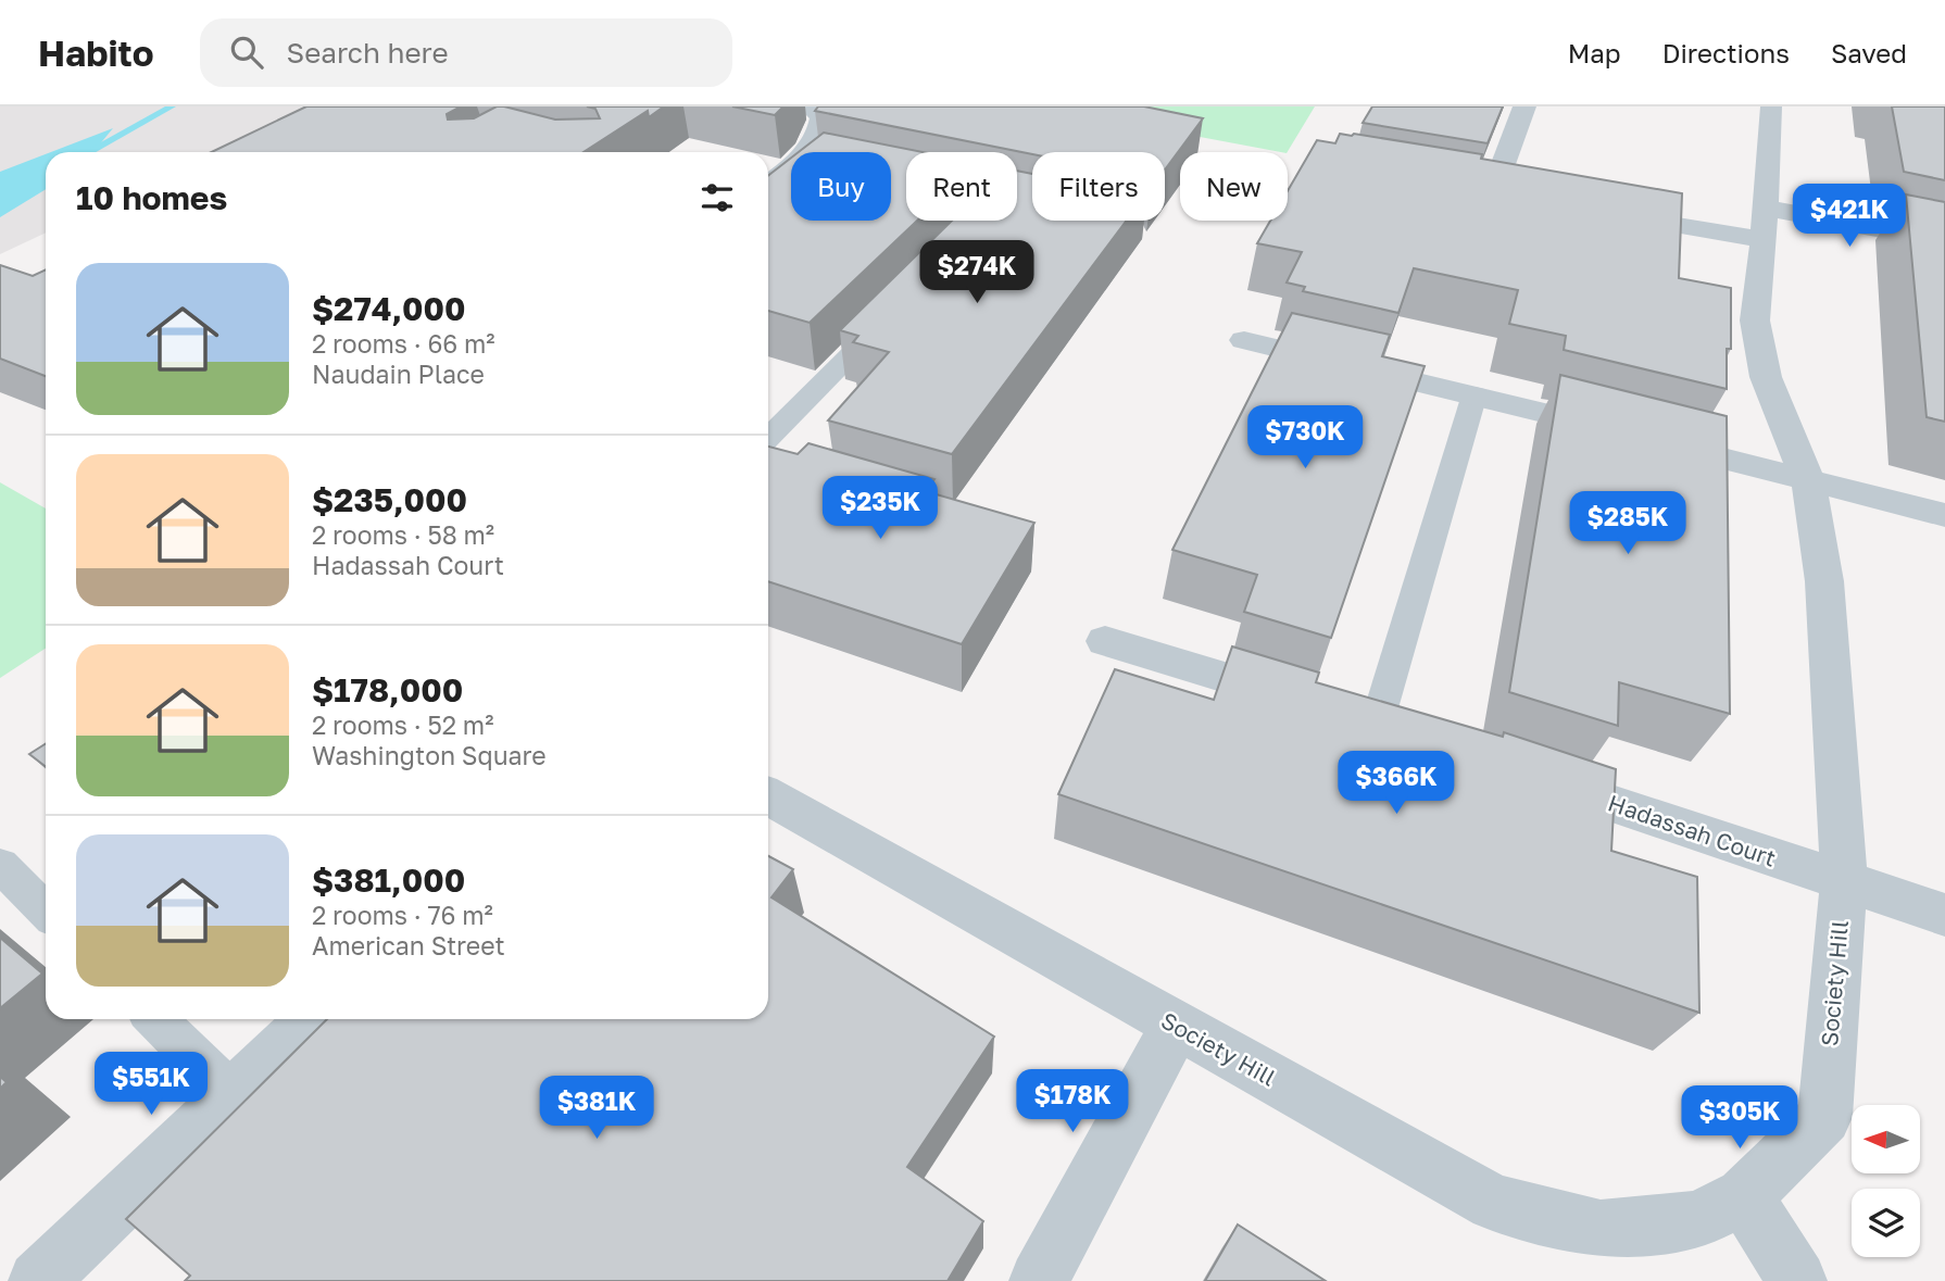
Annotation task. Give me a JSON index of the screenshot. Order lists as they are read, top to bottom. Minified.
{"streets":{"street":["Hadassah Court","Society Hill"]},"crossings":[["Hadassah Court","Society Hill"]],"north":"left","page":{"header":"Habito","search":"Search here","nav":["Map","Directions","Saved"],"chip":["Buy","Rent","Filters","New"],"heading":"10 homes","price":["$421K","$274K","$730K","$235K","$285K","$366K","$551K","$178K","$381K","$305K"],"list":[{"name":"$274,000","note":"2 rooms · 66 m² · Naudain Place"},{"name":"$235,000","note":"2 rooms · 58 m² · Hadassah Court"},{"name":"$178,000","note":"2 rooms · 52 m² · Washington Square"},{"name":"$381,000","note":"2 rooms · 76 m² · American Street"}]}}
